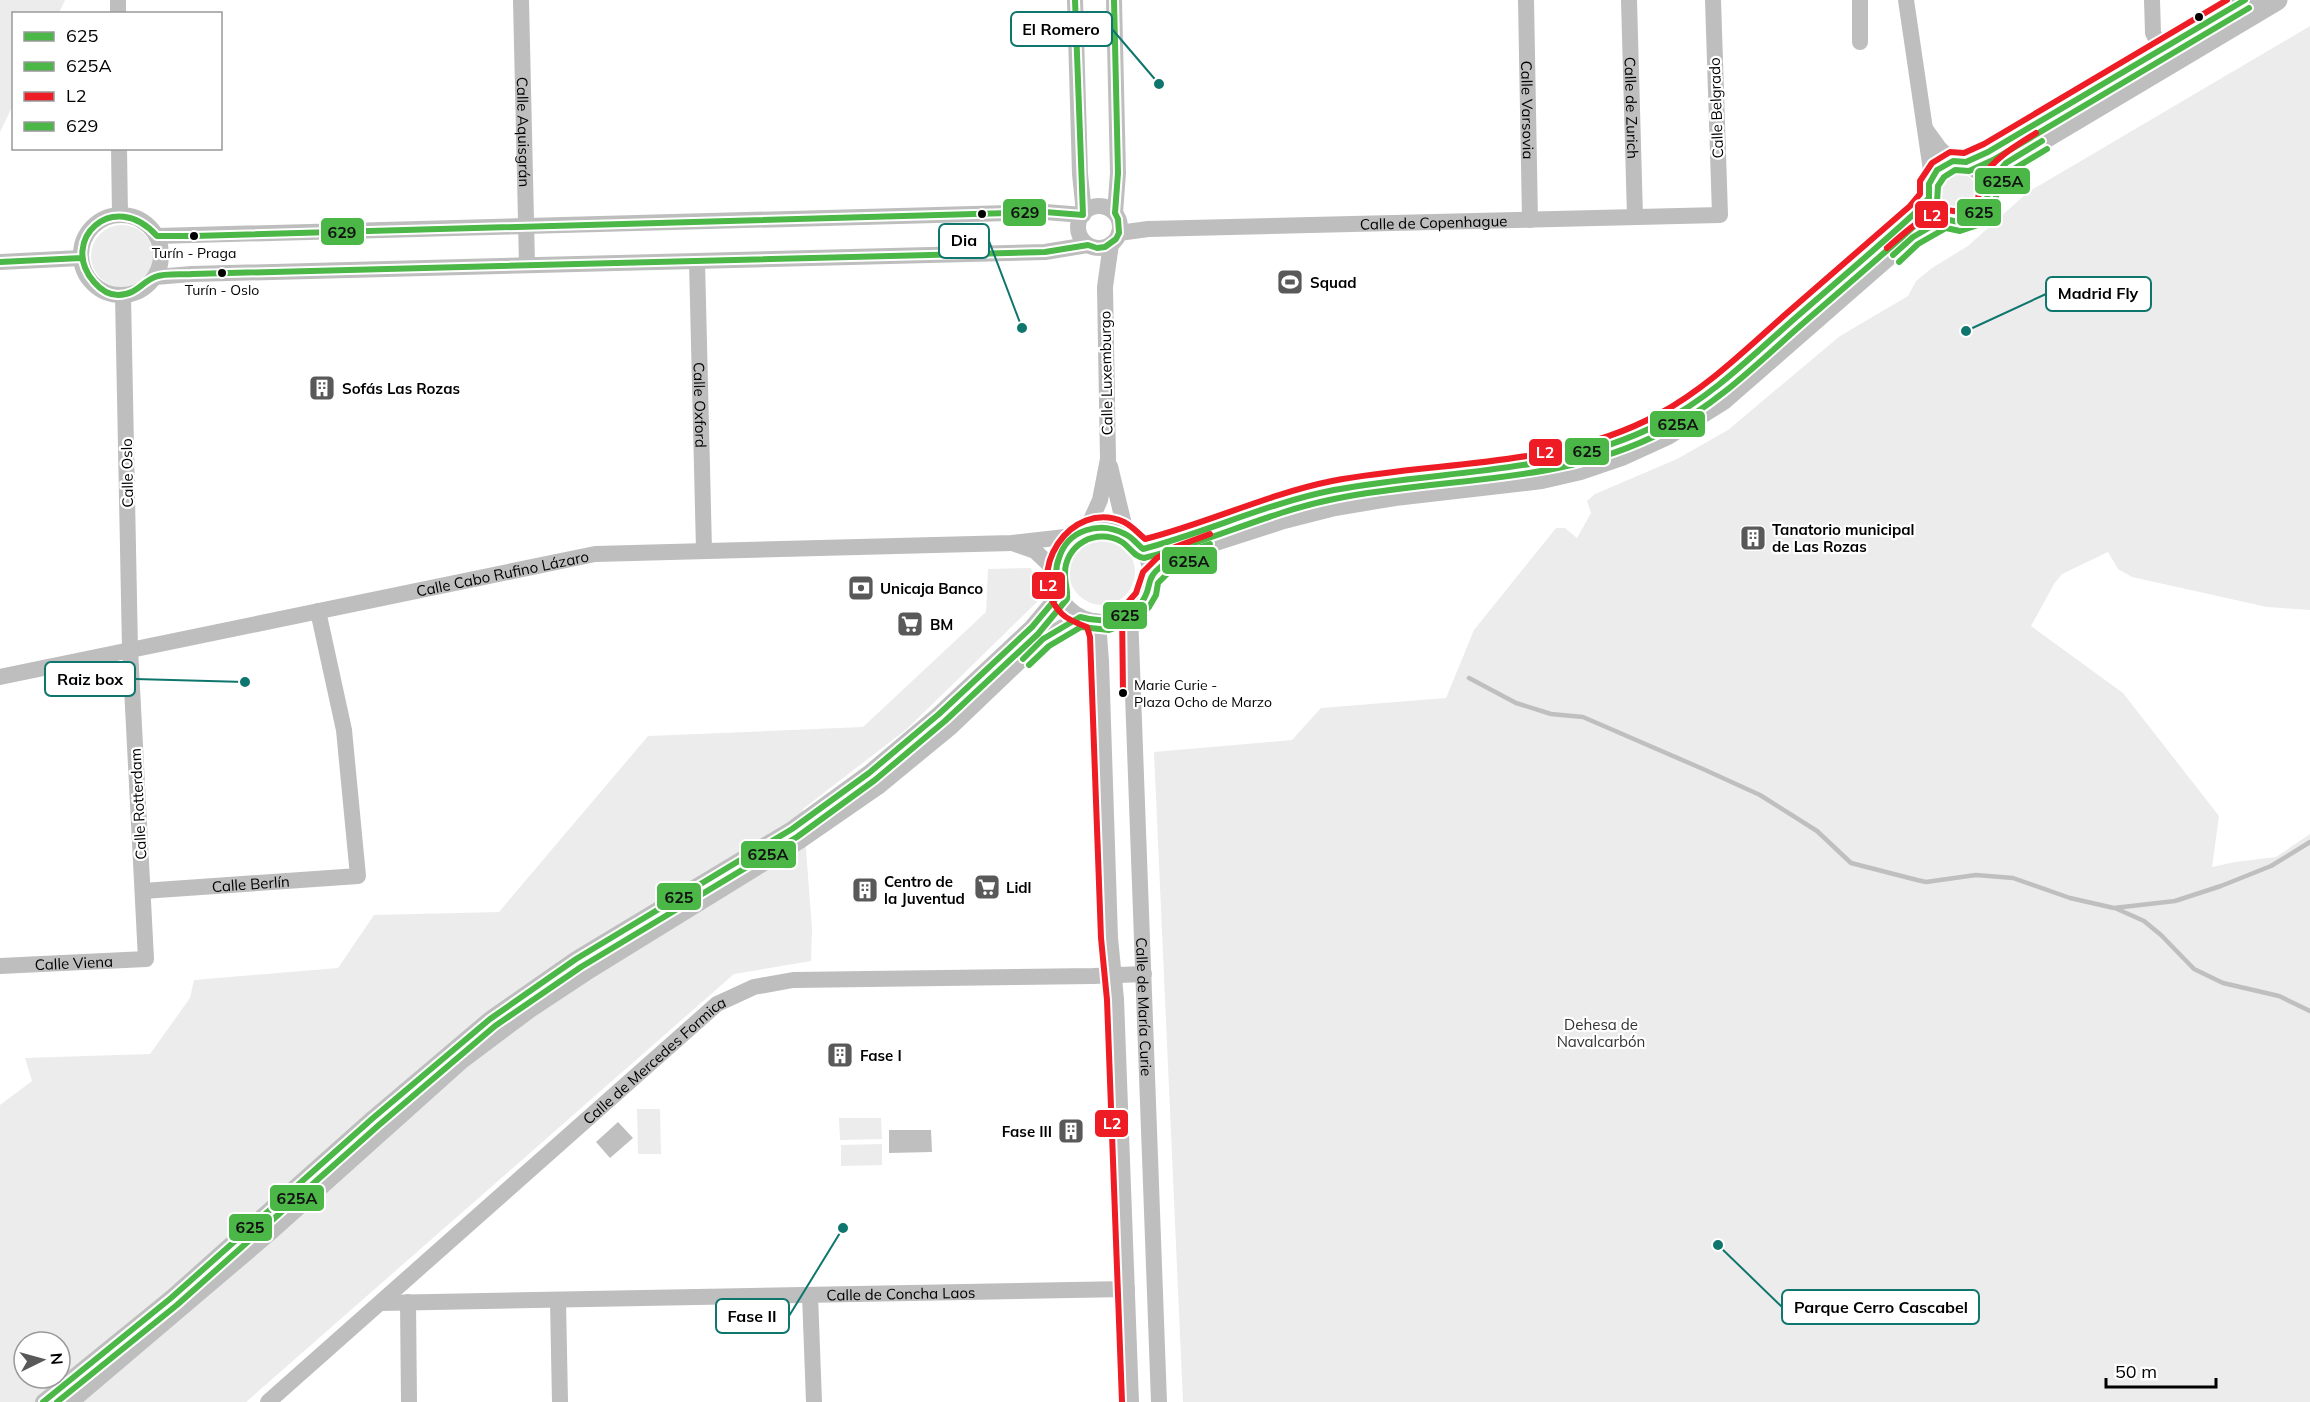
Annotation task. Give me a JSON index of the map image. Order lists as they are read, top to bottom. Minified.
{"streets":{"street":["Calle Belgrado","Calle de Zurich","Calle Varsovia","Calle Aquisgrán","Calle de Copenhague","Calle Luxemburgo","Calle Oxford","Calle Oslo","Calle Cabo Rufino Lázaro","Calle Rotterdam","Calle Berlín","Calle Viena","Calle de María Curie","Calle de Mercedes Formica","Calle de Concha Laos"]},"crossings":[["Calle Belgrado","Calle de Copenhague"],["Calle de Zurich","Calle de Copenhague"],["Calle Varsovia","Calle de Copenhague"],["Calle de Copenhague","Calle Luxemburgo"],["Calle Luxemburgo","Calle Cabo Rufino Lázaro"],["Calle Luxemburgo","Calle de María Curie"],["Calle Oxford","Calle Cabo Rufino Lázaro"],["Calle Oslo","Calle Cabo Rufino Lázaro"],["Calle Oslo","Calle Rotterdam"],["Calle Cabo Rufino Lázaro","Calle Rotterdam"],["Calle Cabo Rufino Lázaro","Calle Berlín"],["Calle Cabo Rufino Lázaro","Calle de María Curie"],["Calle Rotterdam","Calle Berlín"],["Calle Rotterdam","Calle Viena"],["Calle de María Curie","Calle de Mercedes Formica"],["Calle de María Curie","Calle de Concha Laos"],["Calle de Mercedes Formica","Calle de Concha Laos"]],"parks":["Dehesa de Navalcarbón"],"places":{"other":["El Romero","Turín - Praga","Turín - Oslo","Dia","Madrid Fly","Raiz box","Marie Curie - Plaza Ocho de Marzo","Fase II","Parque Cerro Cascabel"],"sports":["Squad"],"building":["Sofás Las Rozas","Tanatorio municipal de Las Rozas","Centro de la Juventud","Fase I","Fase III"],"bank":["Unicaja Banco"],"supermarket":["BM","Lidl"]},"lines":["transit line 625","transit line L2","transit line 629","transit line 625A"],"legend":["625","625A","L2","629"],"scale_bar":"50 m","north":"right"}
